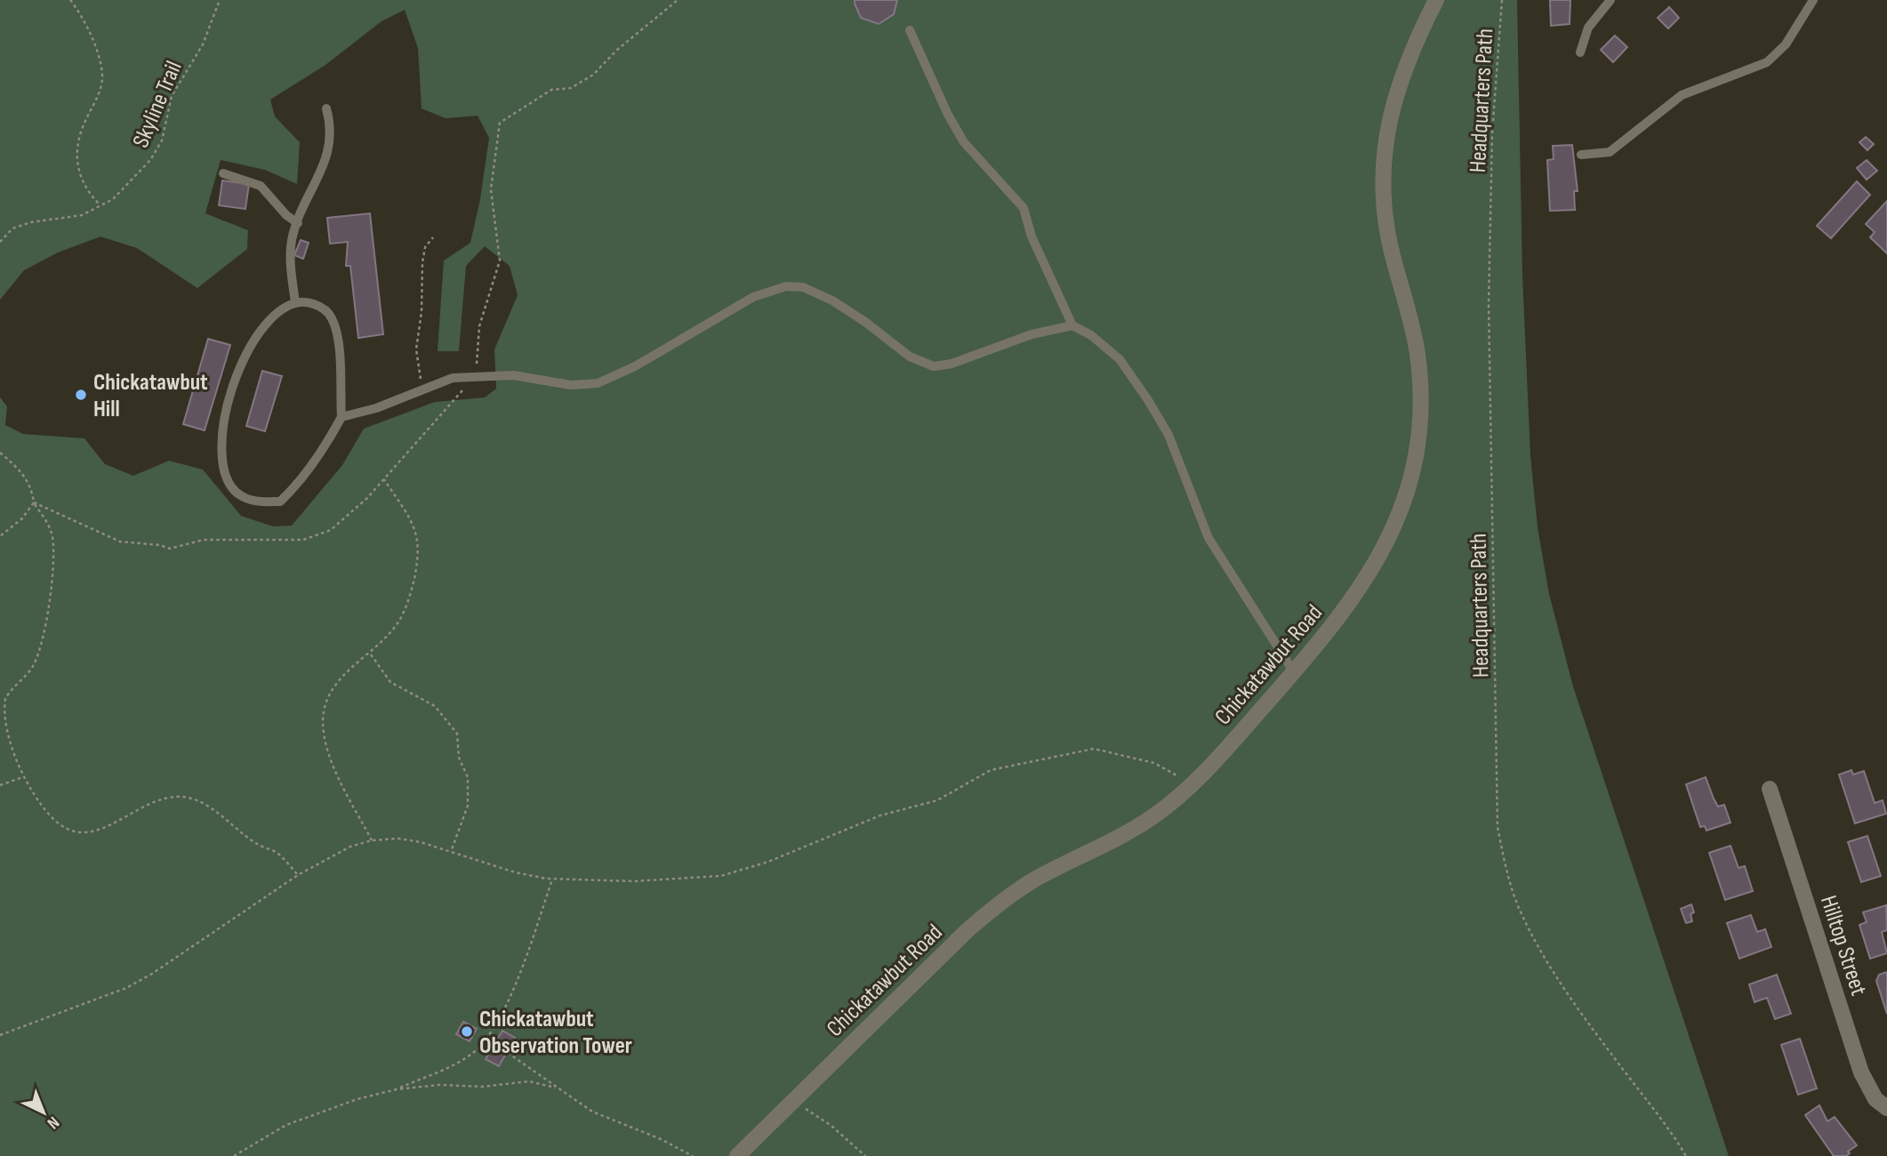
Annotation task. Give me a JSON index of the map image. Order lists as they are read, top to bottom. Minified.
{"streets":{"main road":["Chickatawbut Road","Hilltop Street"],"path":["Headquarters Path","Skyline Trail"]},"places":["Chickatawbut Hill","Chickatawbut Observation Tower"],"north":"bottom right"}
